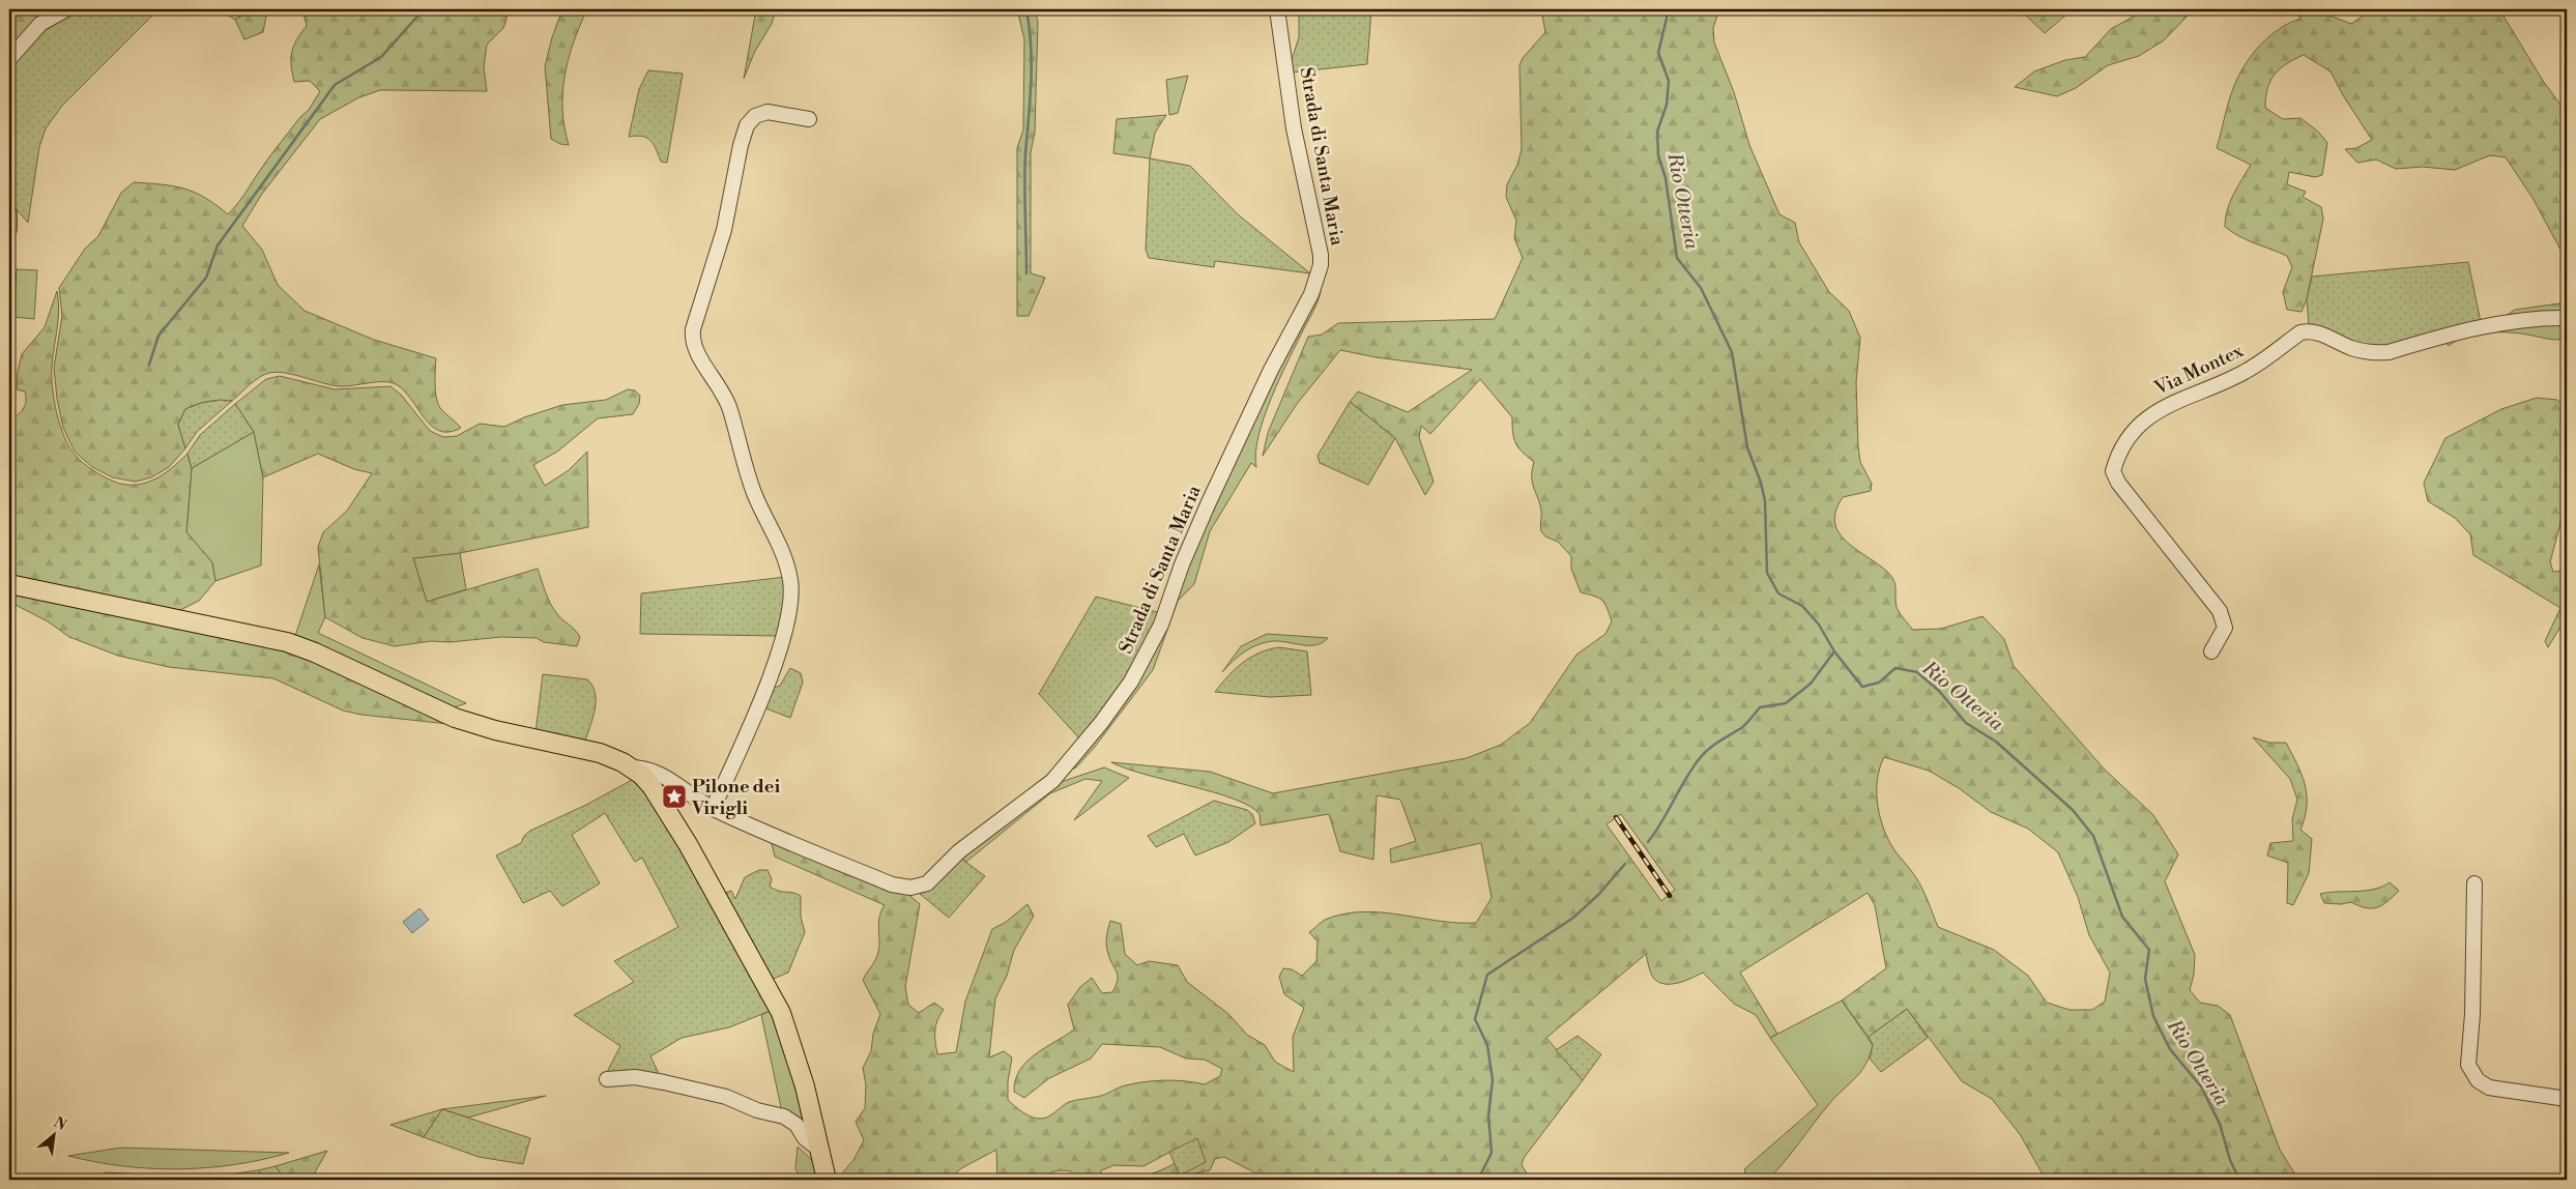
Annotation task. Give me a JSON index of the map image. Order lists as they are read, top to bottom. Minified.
{"streets":{"street":["Strada di Santa Maria","Via Montex"]},"water":["Rio Otteria"],"places":{"place":["Pilone dei Virigli"]},"north":"top right"}
